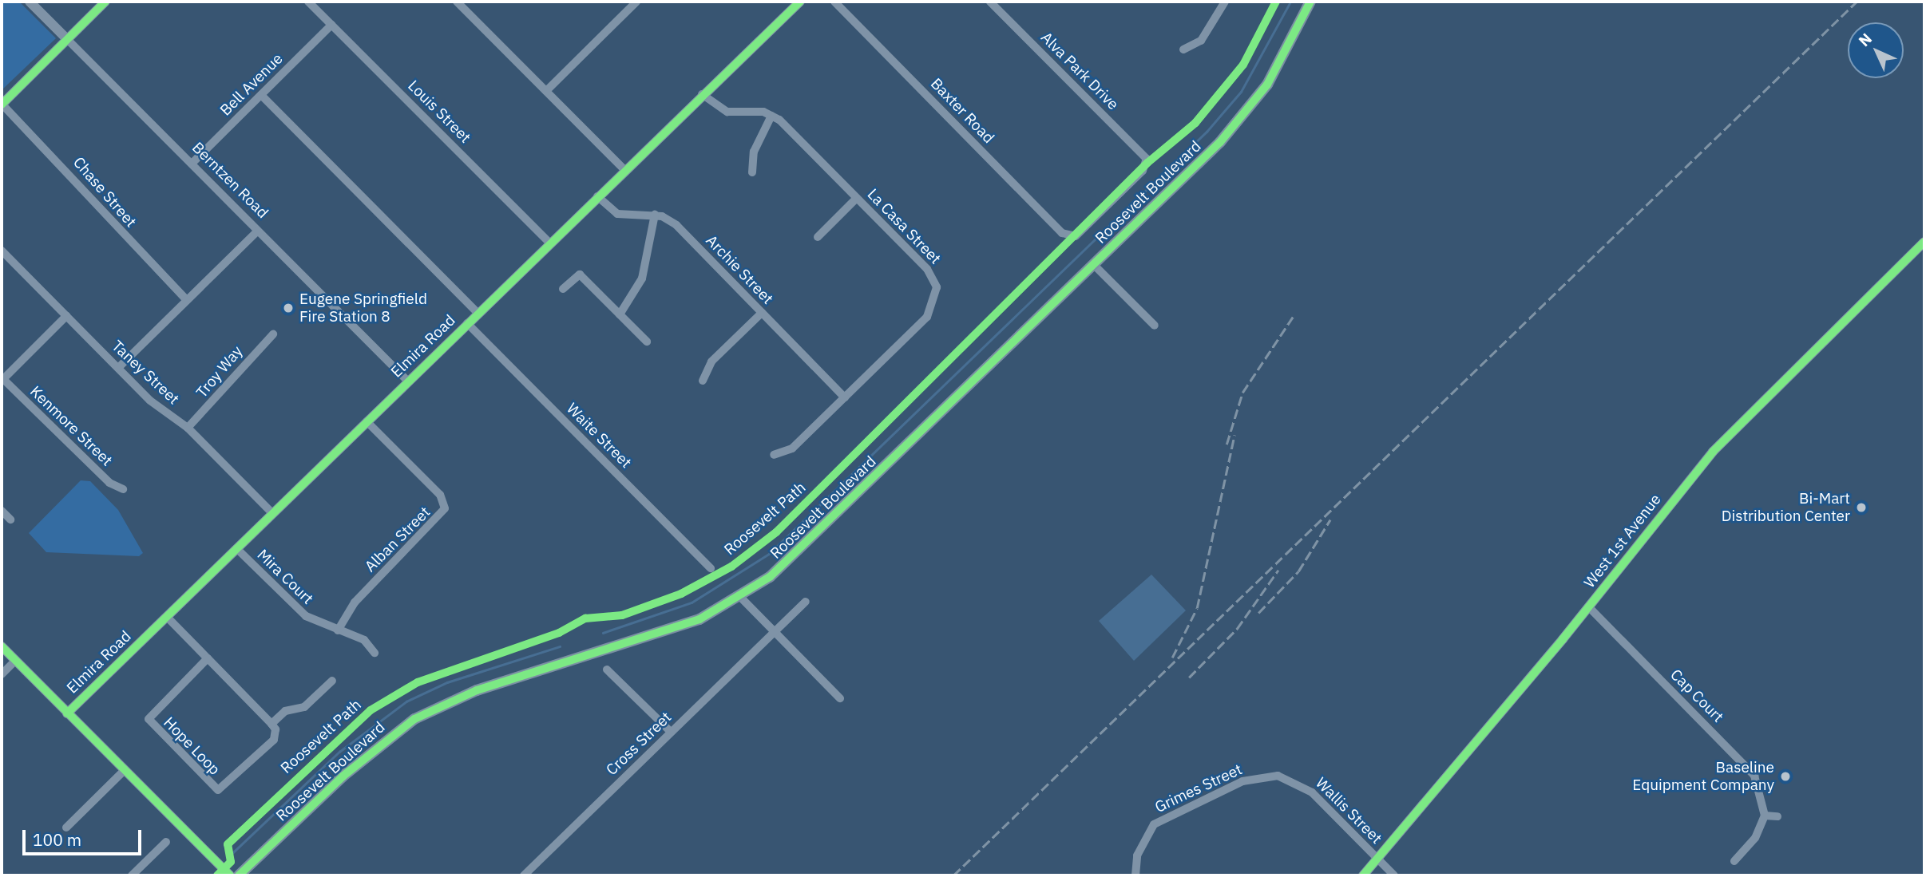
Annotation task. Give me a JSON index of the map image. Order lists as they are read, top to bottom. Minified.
{"streets":{"main road":["Roosevelt Boulevard"],"street":["Alva Park Drive","Bell Avenue","Baxter Road","Louis Street","Berntzen Road","Chase Street","La Casa Street","Archie Street","Elmira Road","Troy Way","Taney Street","Kenmore Street","Waite Street","Alban Street","West 1st Avenue","Mira Court","Cap Court","Cross Street","Hope Loop","Grimes Street","Wallis Street"],"cycle path":["Roosevelt Path"]},"crossings":[["Alva Park Drive","Baxter Road"],["Bell Avenue","Louis Street"],["Bell Avenue","Berntzen Road"],["Louis Street","Elmira Road"],["Berntzen Road","Elmira Road"],["La Casa Street","Archie Street"],["Archie Street","Elmira Road"],["Elmira Road","Taney Street"],["Elmira Road","Waite Street"],["Elmira Road","Alban Street"],["Elmira Road","Mira Court"],["Troy Way","Taney Street"],["Alban Street","Mira Court"],["West 1st Avenue","Cap Court"],["West 1st Avenue","Wallis Street"],["Grimes Street","Wallis Street"]],"places":["Eugene Springfield Fire Station 8","Bi-Mart Distribution Center","Baseline Equipment Company"],"scale_bar":"100 m","north":"top left"}
